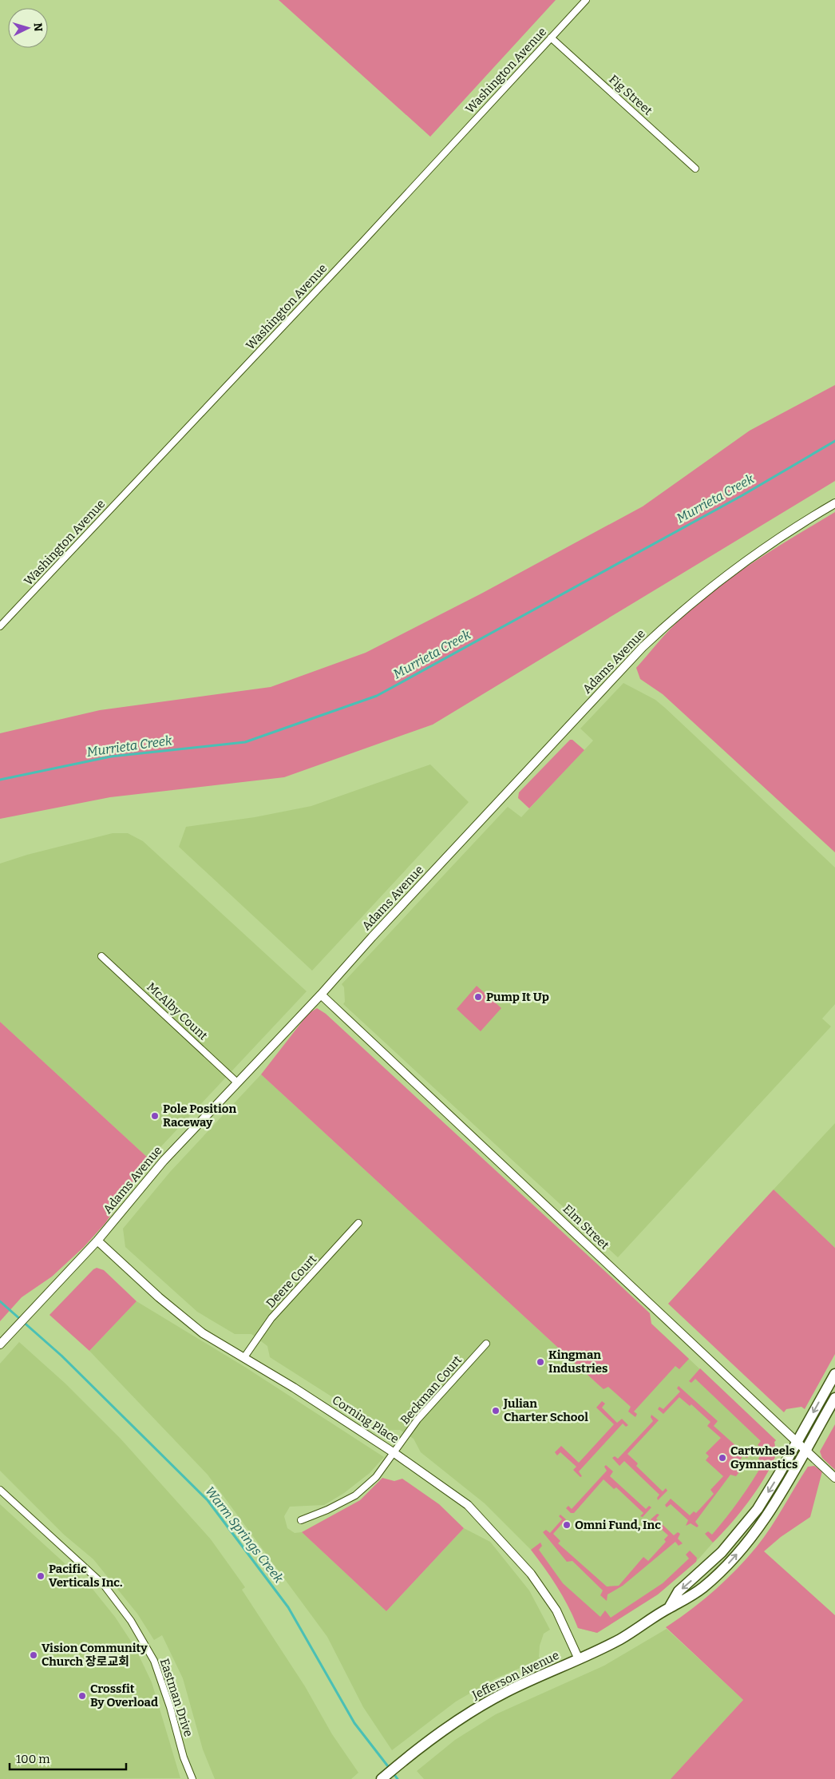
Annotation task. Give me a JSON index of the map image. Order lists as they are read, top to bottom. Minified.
{"streets":{"main road":["Jefferson Avenue"],"street":["Washington Avenue","Fig Street","Adams Avenue","McAlby Count","Elm Street","Deere Court","Beckman Court","Corning Place","Eastman Drive"]},"crossings":[["Washington Avenue","Fig Street"],["Adams Avenue","McAlby Count"],["Adams Avenue","Elm Street"],["Adams Avenue","Corning Place"],["Elm Street","Jefferson Avenue"],["Deere Court","Corning Place"],["Beckman Court","Corning Place"],["Corning Place","Jefferson Avenue"]],"water":["Murrieta Creek","Warm Springs Creek"],"places":["Pump It Up","Pole Position Raceway","Kingman Industries","Julian Charter School","Cartwheels Gymnastics","Omni Fund, Inc","Pacific Verticals Inc.","Vision Community Church 장로교회","Crossfit By Overload"],"scale_bar":"100 m","north":"right"}
